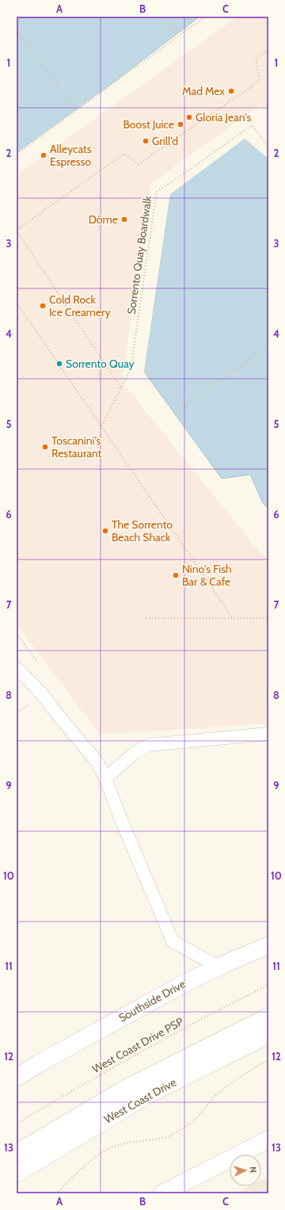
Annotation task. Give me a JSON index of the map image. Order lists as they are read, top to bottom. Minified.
{"streets":{"main road":["Southside Drive","West Coast Drive"],"path":["Sorrento Quay Boardwalk","West Coast Drive PSP"]},"places":["Mad Mex","Gloria Jean's","Boost Juice","Grill'd","Alleycats Espresso","Dôme","Cold Rock Ice Creamery","Sorrento Quay","Toscanini’s Restaurant","The Sorrento Beach Shack","Nino's Fish Bar & Cafe"],"north":"right","grid":{"columns":["A","B","C"],"rows":["1","2","3","4","5","6","7","8","9","10","11","12","13"]}}
